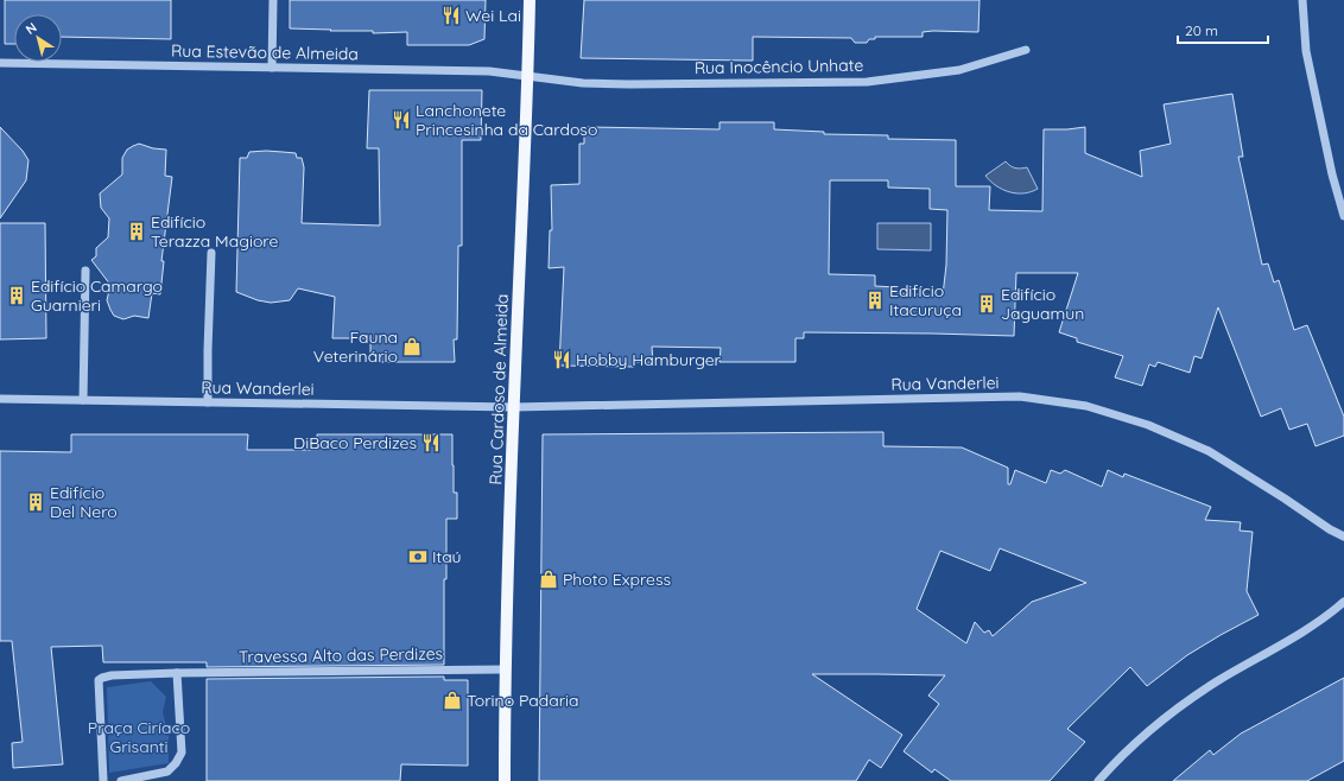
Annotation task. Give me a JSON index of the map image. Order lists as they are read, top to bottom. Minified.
{"streets":{"main road":["Rua Cardoso de Almeida"],"street":["Rua Estevão de Almeida","Rua Inocêncio Unhate","Rua Vanderlei","Rua Wanderlei","Travessa Alto das Perdizes"]},"crossings":[["Rua Estevão de Almeida","Rua Inocêncio Unhate"],["Rua Estevão de Almeida","Rua Cardoso de Almeida"],["Rua Inocêncio Unhate","Rua Cardoso de Almeida"],["Rua Vanderlei","Rua Wanderlei"],["Rua Vanderlei","Rua Cardoso de Almeida"],["Rua Wanderlei","Rua Cardoso de Almeida"],["Rua Cardoso de Almeida","Travessa Alto das Perdizes"]],"parks":["Praça Ciríaco Grisanti"],"places":{"restaurant":["Wei Lai","Lanchonete Princesinha da Cardoso","Hobby Hamburger","DiBaco Perdizes"],"building":["Edifício Terazza Magiore","Edifício Camargo Guarnieri","Edifício Itacuruça","Edifício Jaguamun","Edifício Del Nero"],"shop":["Fauna Veterinário","Photo Express","Torino Padaria"],"bank":["Itaú"]},"scale_bar":"20 m","north":"top left"}
